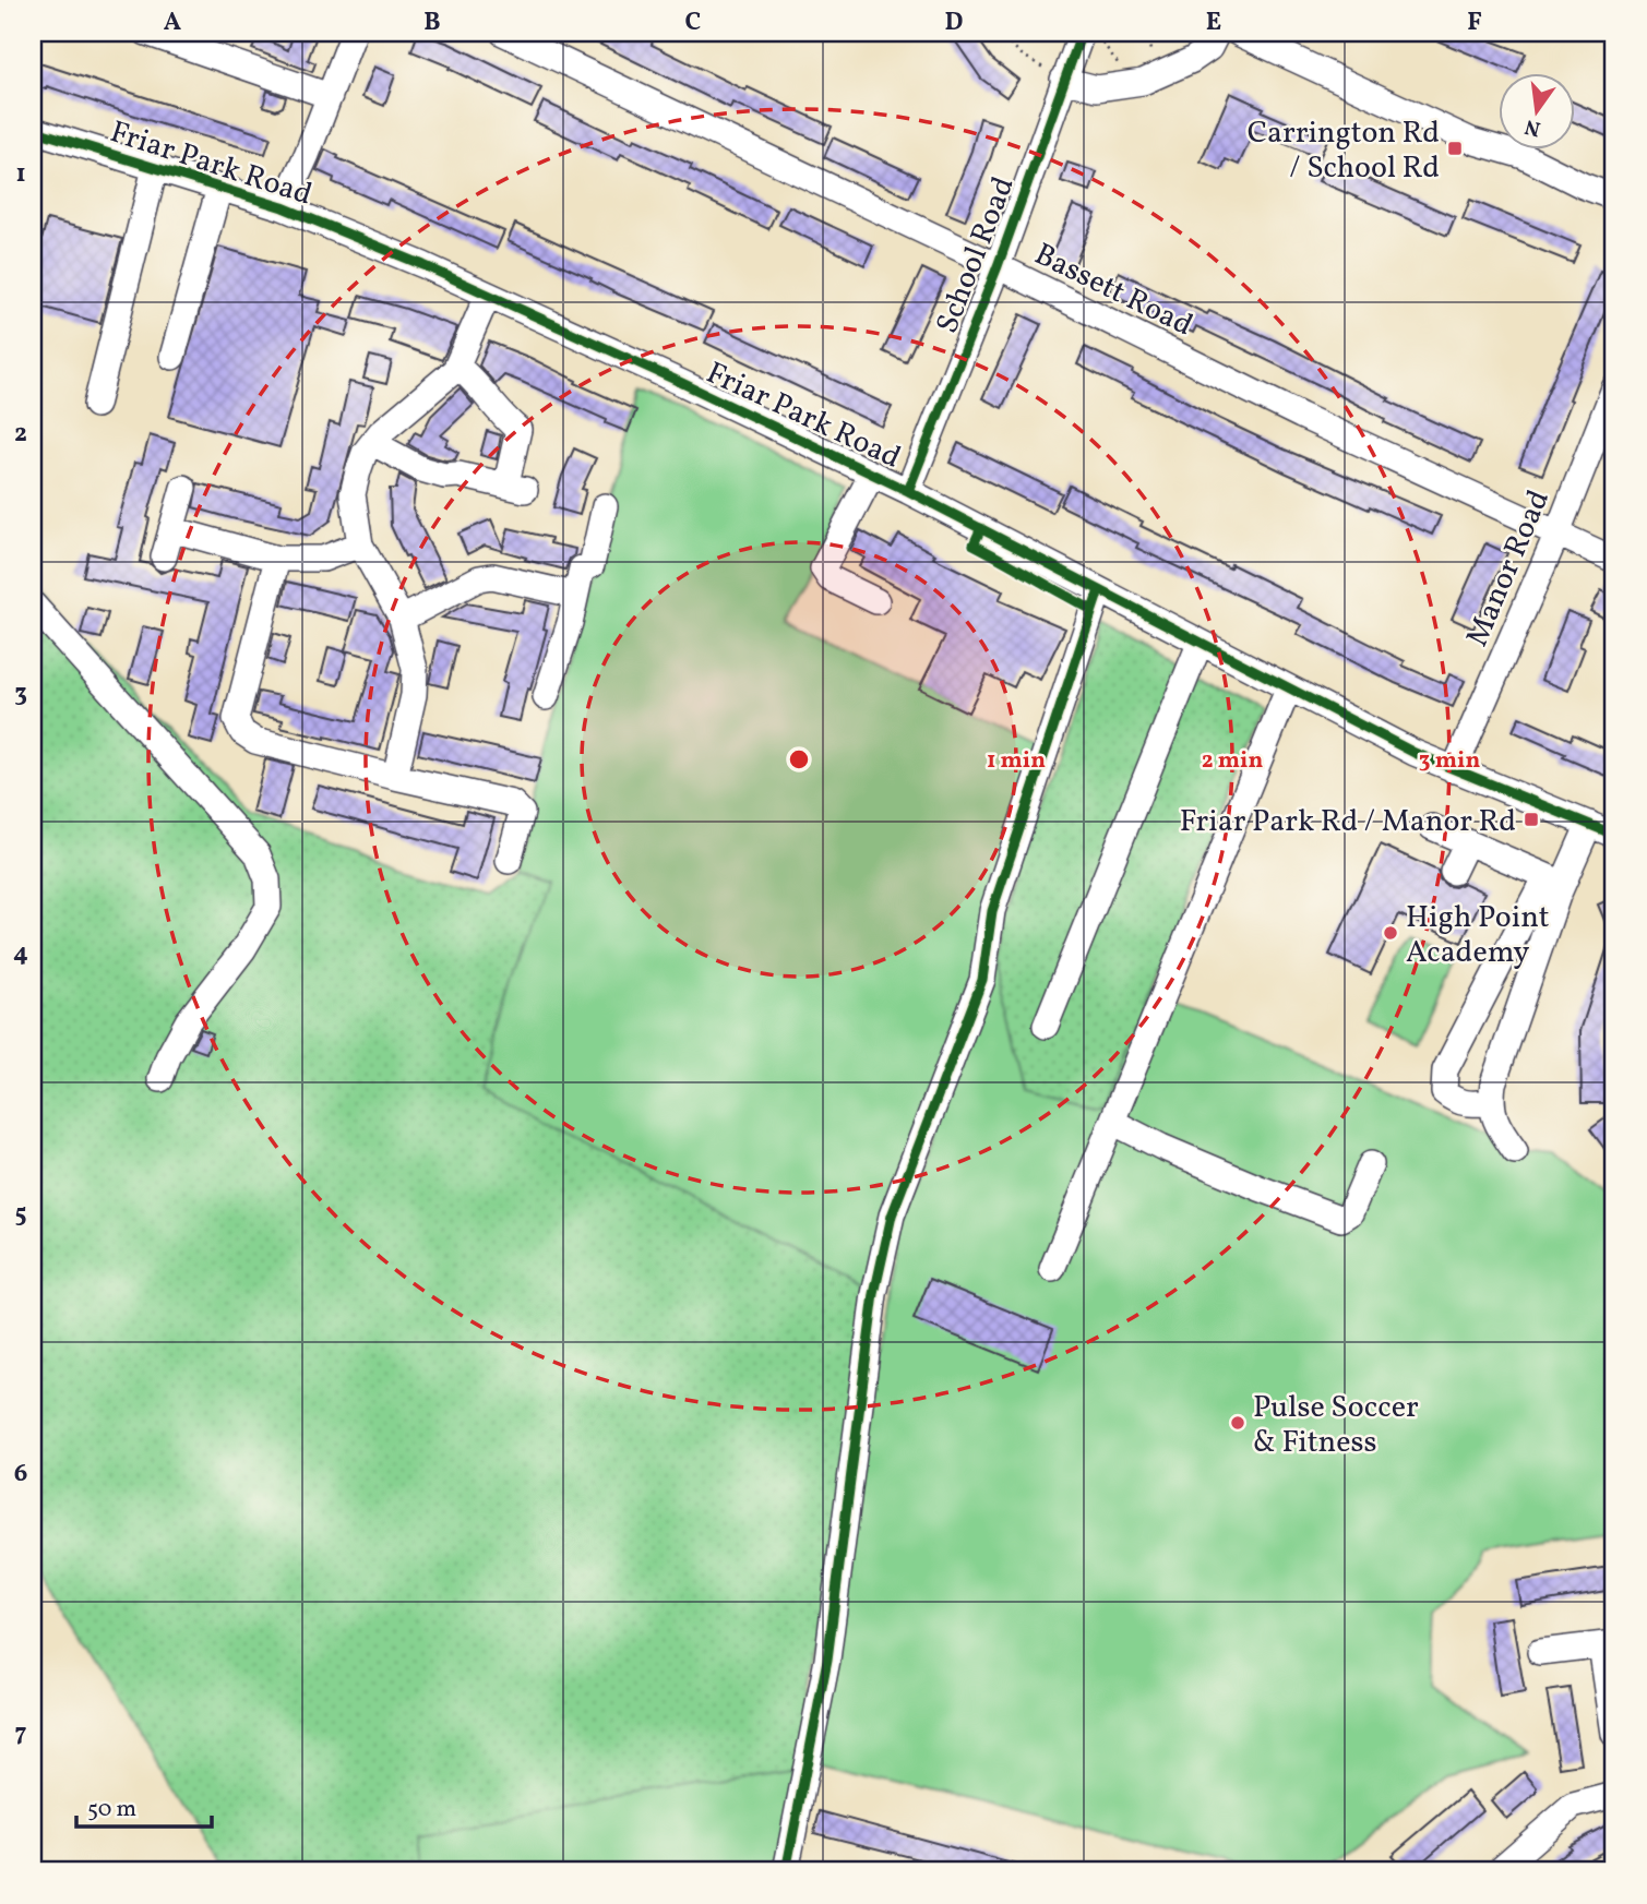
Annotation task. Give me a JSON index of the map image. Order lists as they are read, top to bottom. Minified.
{"streets":{"street":["Friar Park Road","School Road","Bassett Road","Manor Road"]},"crossings":[["Friar Park Road","School Road"],["Friar Park Road","Manor Road"],["School Road","Bassett Road"],["Bassett Road","Manor Road"]],"places":{"transit":["Carrington Rd / School Rd","Friar Park Rd / Manor Rd"],"other":["High Point Academy","Pulse Soccer & Fitness"]},"scale_bar":"50 m","north":"bottom","grid":{"columns":["A","B","C","D","E","F"],"rows":["1","2","3","4","5","6","7"]},"rings":["1 min","2 min","3 min"]}
